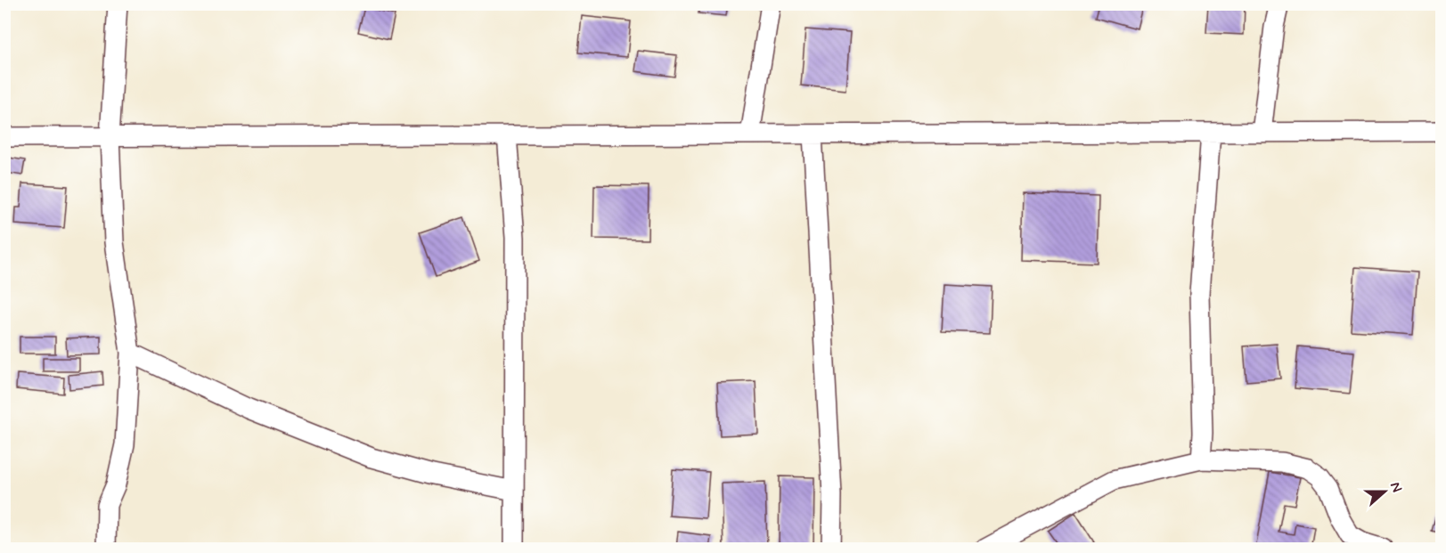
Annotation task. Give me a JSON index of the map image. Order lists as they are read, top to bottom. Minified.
{"north":"right"}
